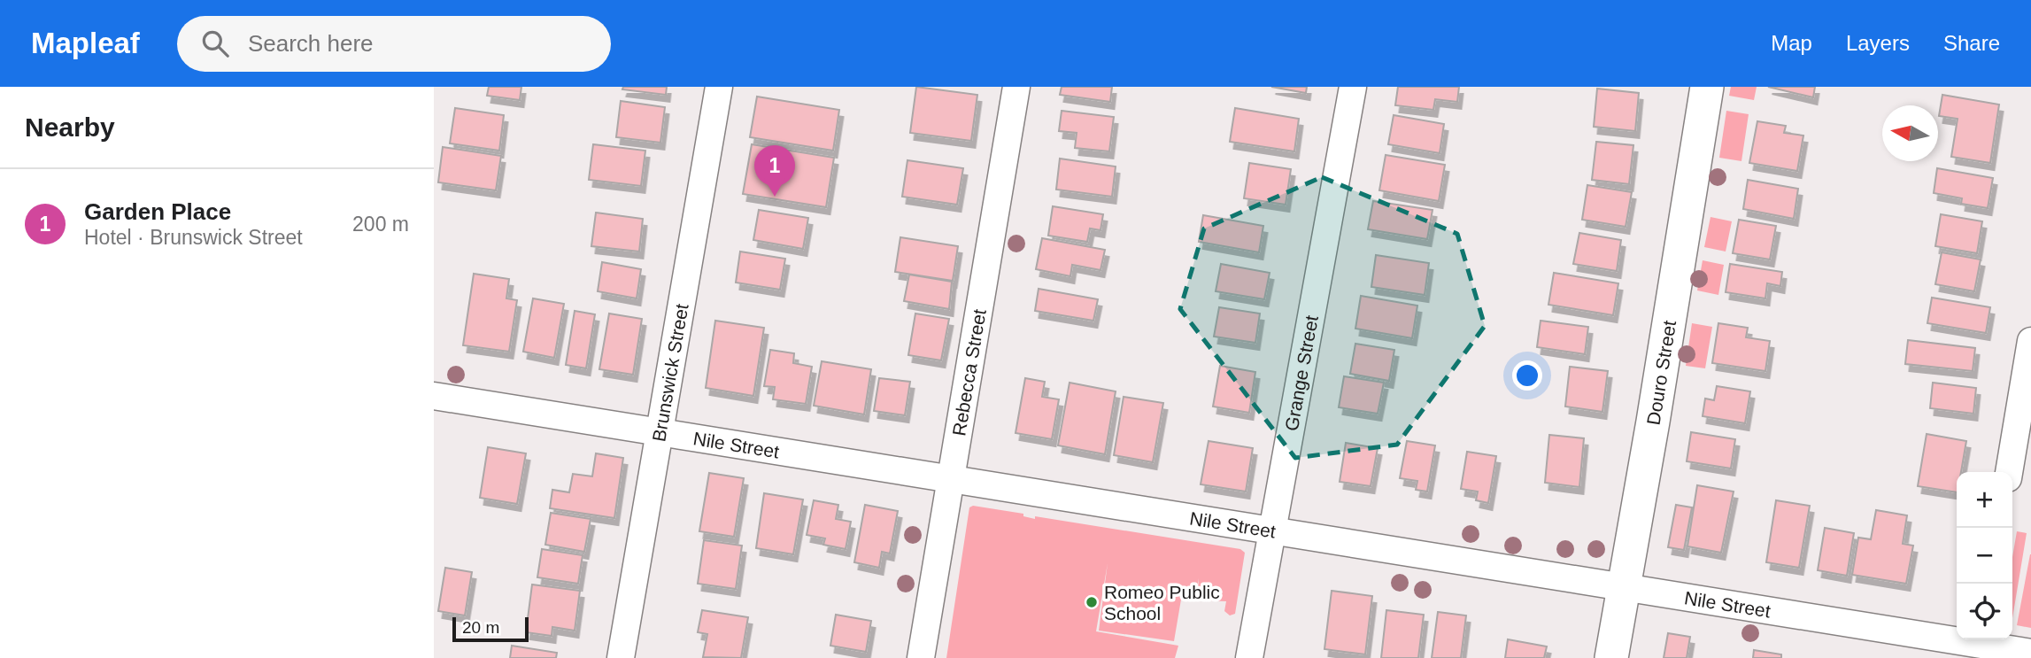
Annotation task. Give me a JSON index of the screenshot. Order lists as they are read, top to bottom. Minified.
{"streets":{"street":["Brunswick Street","Rebecca Street","Grange Street","Douro Street","Nile Street"]},"crossings":[["Brunswick Street","Nile Street"],["Rebecca Street","Nile Street"],["Grange Street","Nile Street"],["Douro Street","Nile Street"]],"places":["Romeo Public School"],"scale_bar":"20 m","north":"left","page":{"header":"Mapleaf","search":"Search here","nav":["Map","Layers","Share"],"heading":"Nearby","pins":"1","list":[{"mark":"1","name":"Garden Place","note":"Hotel · Brunswick Street","value":"200 m"}],"map_buttons":["+","−"],"scale":"20 m"}}
